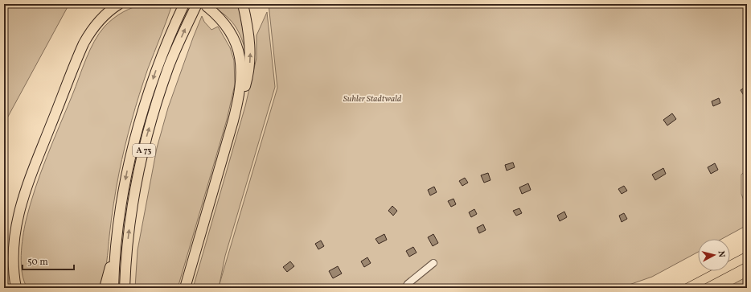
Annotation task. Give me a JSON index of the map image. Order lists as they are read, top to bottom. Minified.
{"streets":{"highway":["A 73"]},"parks":["Suhler Stadtwald"],"scale_bar":"50 m","north":"right"}
